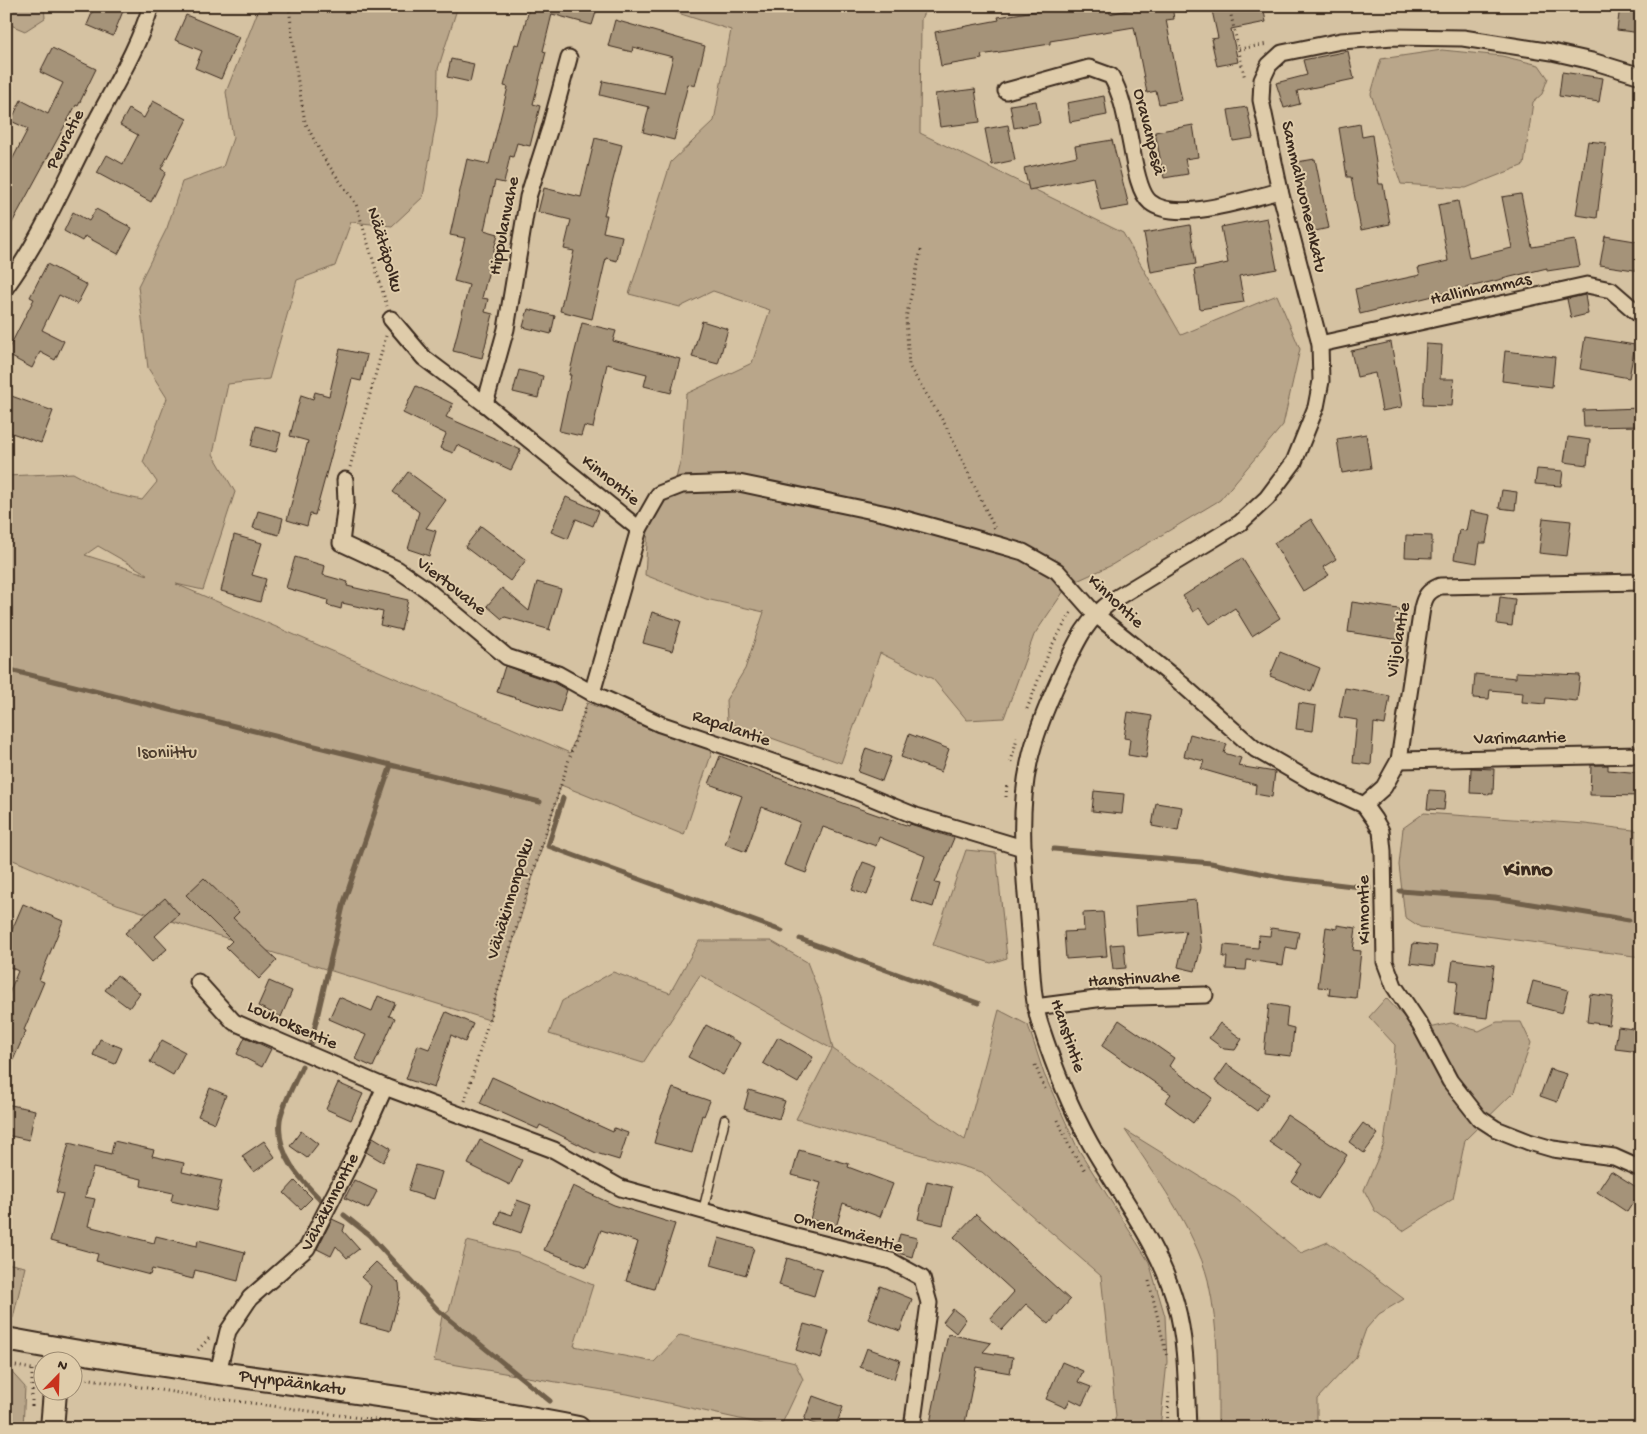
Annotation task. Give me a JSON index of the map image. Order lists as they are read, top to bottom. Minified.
{"streets":{"main road":["Pyynpäänkatu"],"street":["Oravanpesä","Peuratie","Sammalhuoneenkatu","Hippulanvahe","Hallinhammas","Kinnontie","Viertovahe","Viljolantie","Rapalantie","Varimaantie","Hanstinvahe","Louhoksentie","Hanstintie","Vähäkinnontie","Omenamäentie"],"path":["Näätäpolku","Vähäkinnonpolku"]},"crossings":[["Oravanpesä","Sammalhuoneenkatu"],["Sammalhuoneenkatu","Hallinhammas"],["Sammalhuoneenkatu","Kinnontie"],["Sammalhuoneenkatu","Hanstintie"],["Hippulanvahe","Kinnontie"],["Näätäpolku","Kinnontie"],["Näätäpolku","Viertovahe"],["Kinnontie","Viljolantie"],["Kinnontie","Hanstintie"],["Viertovahe","Rapalantie"],["Viertovahe","Vähäkinnonpolku"],["Viljolantie","Varimaantie"],["Rapalantie","Vähäkinnonpolku"],["Rapalantie","Hanstintie"],["Vähäkinnonpolku","Omenamäentie"],["Hanstinvahe","Hanstintie"],["Louhoksentie","Vähäkinnontie"],["Vähäkinnontie","Pyynpäänkatu"]],"districts":["Kinno"],"parks":["Isoniittu"],"north":"top right"}
